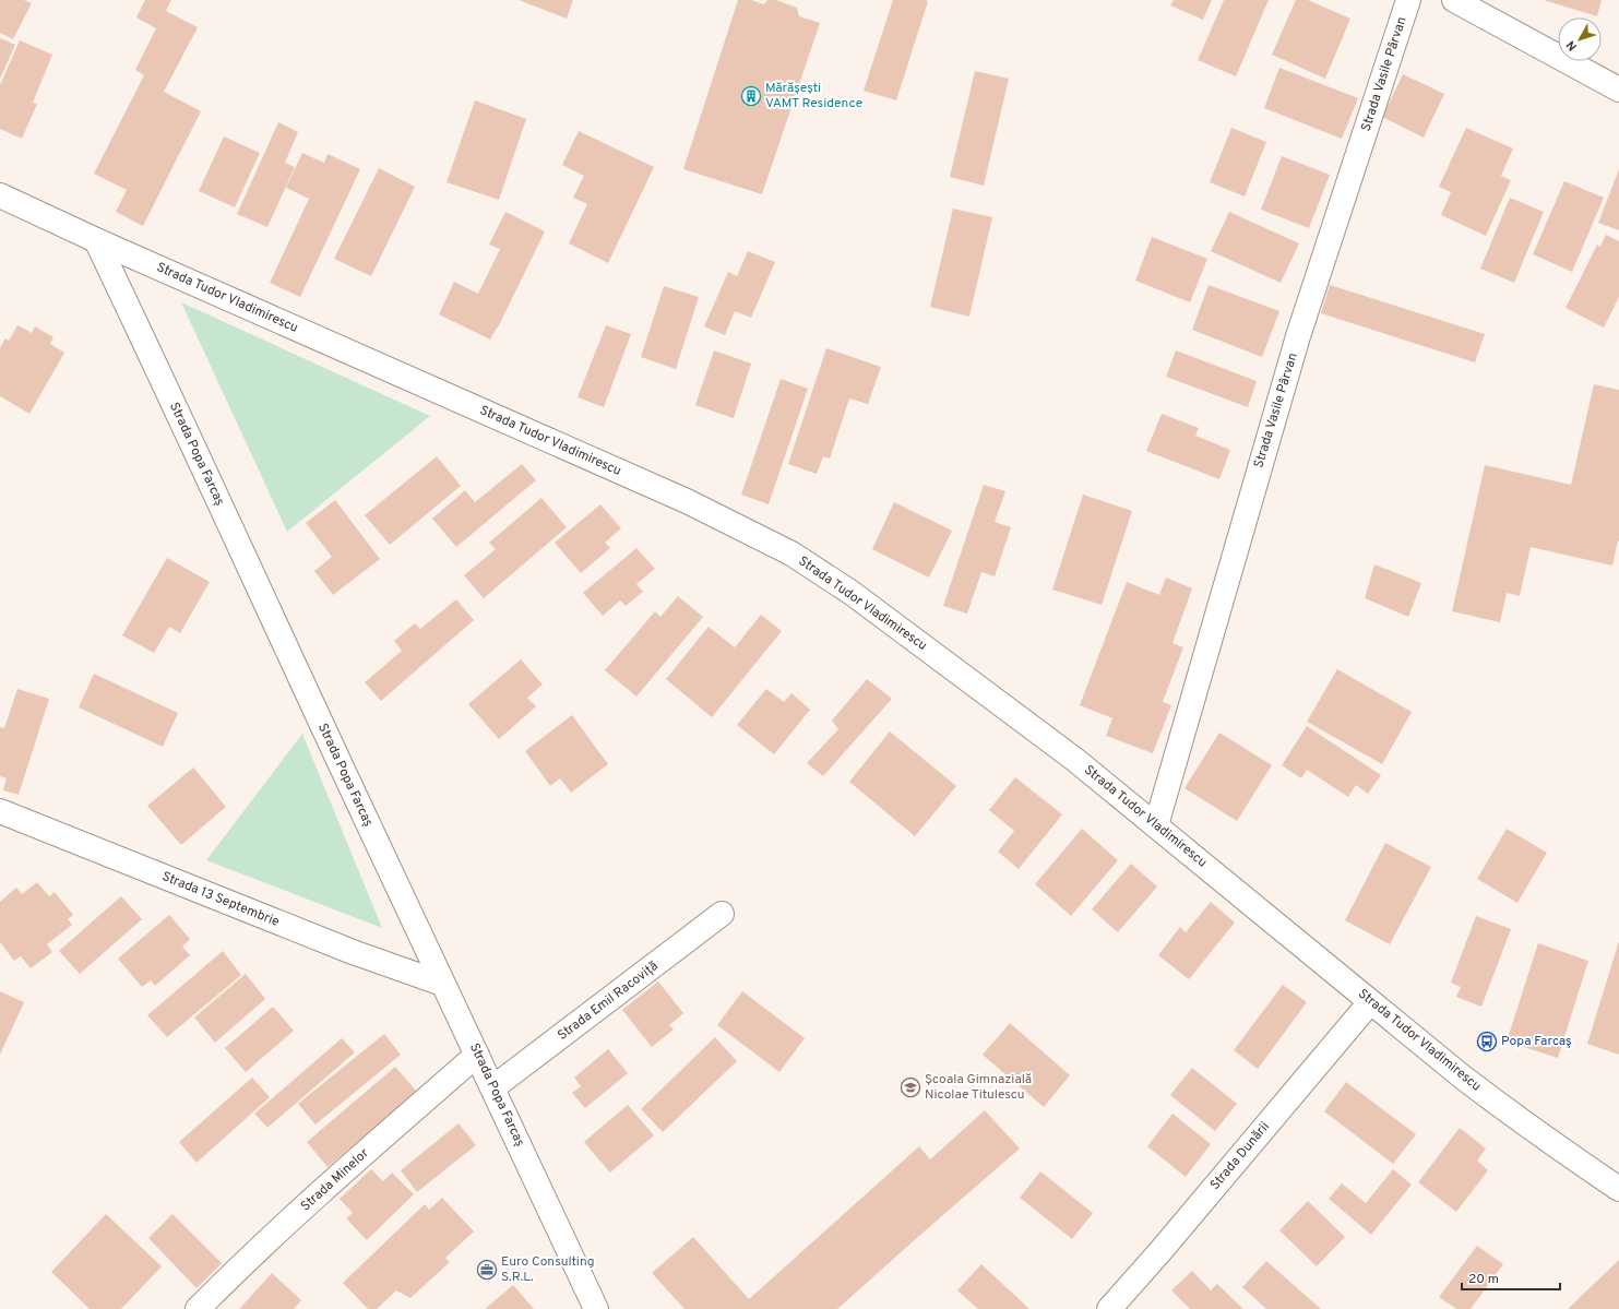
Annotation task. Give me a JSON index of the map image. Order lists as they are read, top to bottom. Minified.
{"streets":{"street":["Strada Vasile Pârvan","Strada Tudor Vladimirescu","Strada Popa Farcaș","Strada 13 Septembrie","Strada Emil Racoviță","Strada Dunării","Strada Minelor"]},"crossings":[["Strada Vasile Pârvan","Strada Tudor Vladimirescu"],["Strada Tudor Vladimirescu","Strada Popa Farcaș"],["Strada Tudor Vladimirescu","Strada Dunării"],["Strada Popa Farcaș","Strada 13 Septembrie"],["Strada Popa Farcaș","Strada Emil Racoviță"],["Strada Popa Farcaș","Strada Minelor"]],"places":{"building":["Mărășești VAMT Residence"],"bus stop":["Popa Farcaş"],"school or university":["Școala Gimnazială Nicolae Titulescu"],"office":["Euro Consulting S.R.L."]},"scale_bar":"20 m","north":"bottom left"}
